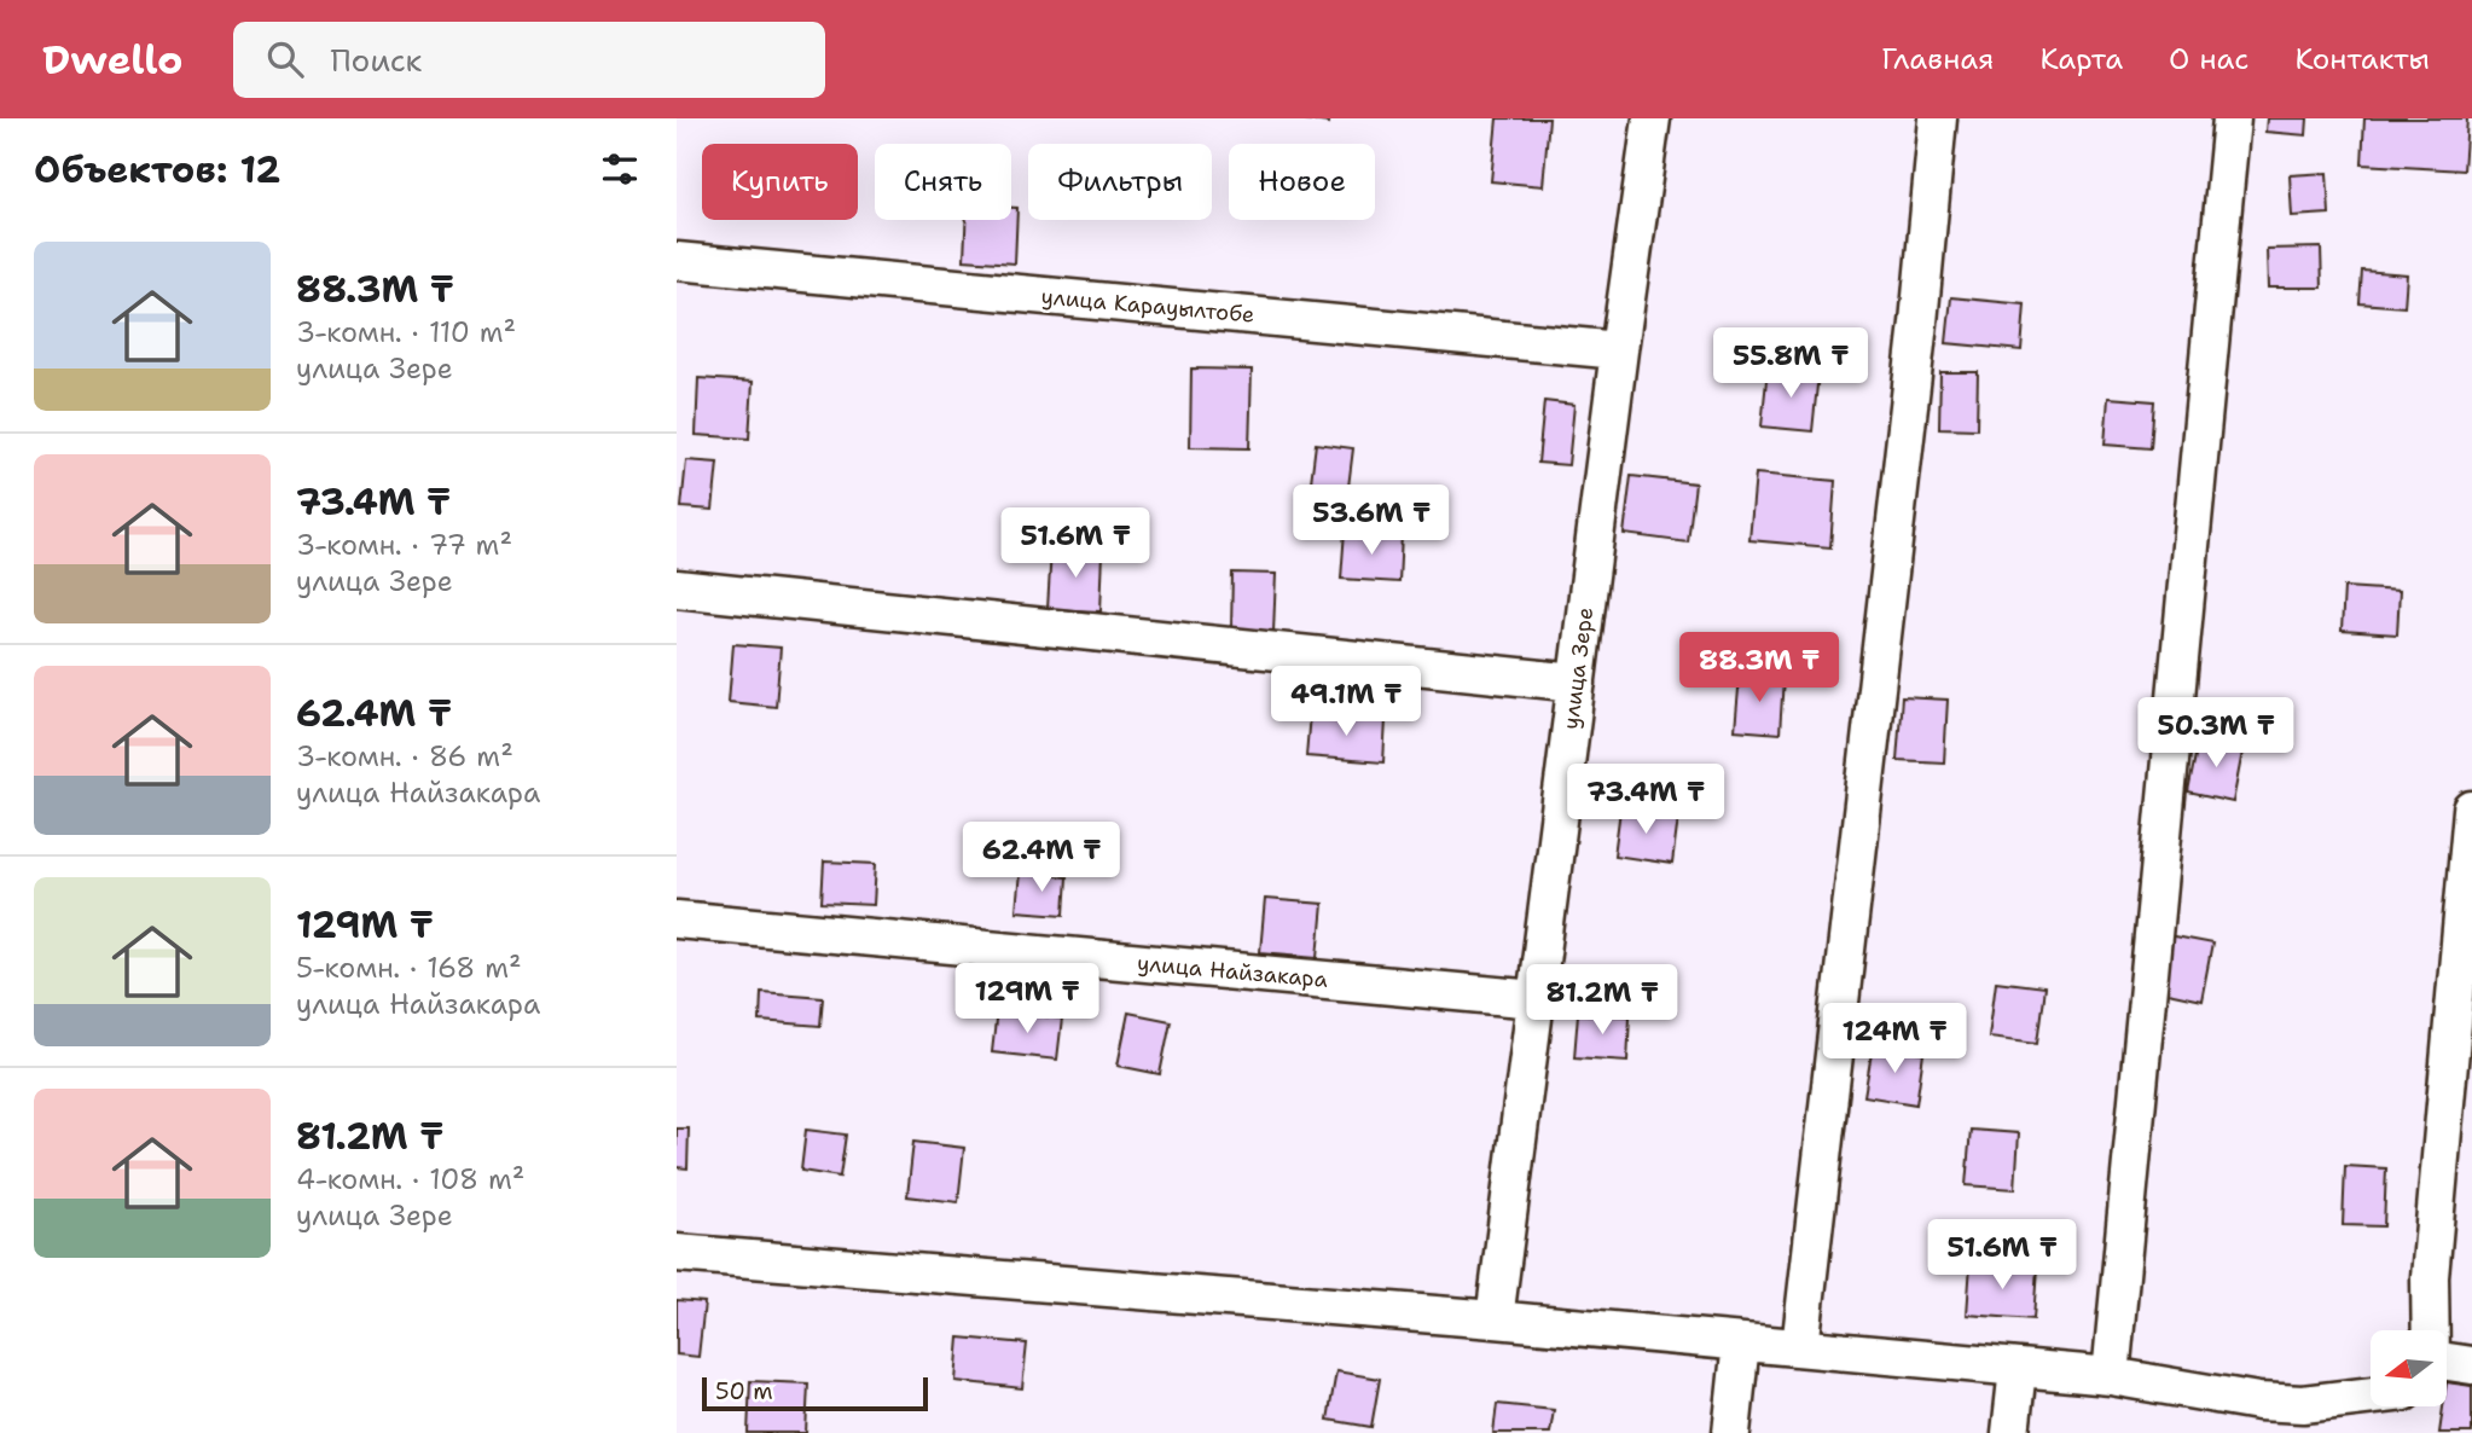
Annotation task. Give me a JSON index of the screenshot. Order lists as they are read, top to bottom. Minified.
{"streets":{"street":["улица Карауылтобе","улица Зере","улица Найзакара"]},"crossings":[["улица Карауылтобе","улица Зере"],["улица Зере","улица Найзакара"]],"scale_bar":"50 m","north":"left","page":{"header":"Dwello","search":"Поиск","nav":["Главная","Карта","О нас","Контакты"],"heading":"Объектов: 12","chip":["Купить","Снять","Фильтры","Новое"],"list":[{"name":"88.3M ₸","note":"3-комн. · 110 m² · улица Зере"},{"name":"73.4M ₸","note":"3-комн. · 77 m² · улица Зере"},{"name":"62.4M ₸","note":"3-комн. · 86 m² · улица Найзакара"},{"name":"129M ₸","note":"5-комн. · 168 m² · улица Найзакара"},{"name":"81.2M ₸","note":"4-комн. · 108 m² · улица Зере"}],"price":["55.8M ₸","53.6M ₸","51.6M ₸","88.3M ₸","49.1M ₸","50.3M ₸","73.4M ₸","62.4M ₸","129M ₸","81.2M ₸","124M ₸","51.6M ₸"],"scale":"50 m"}}
